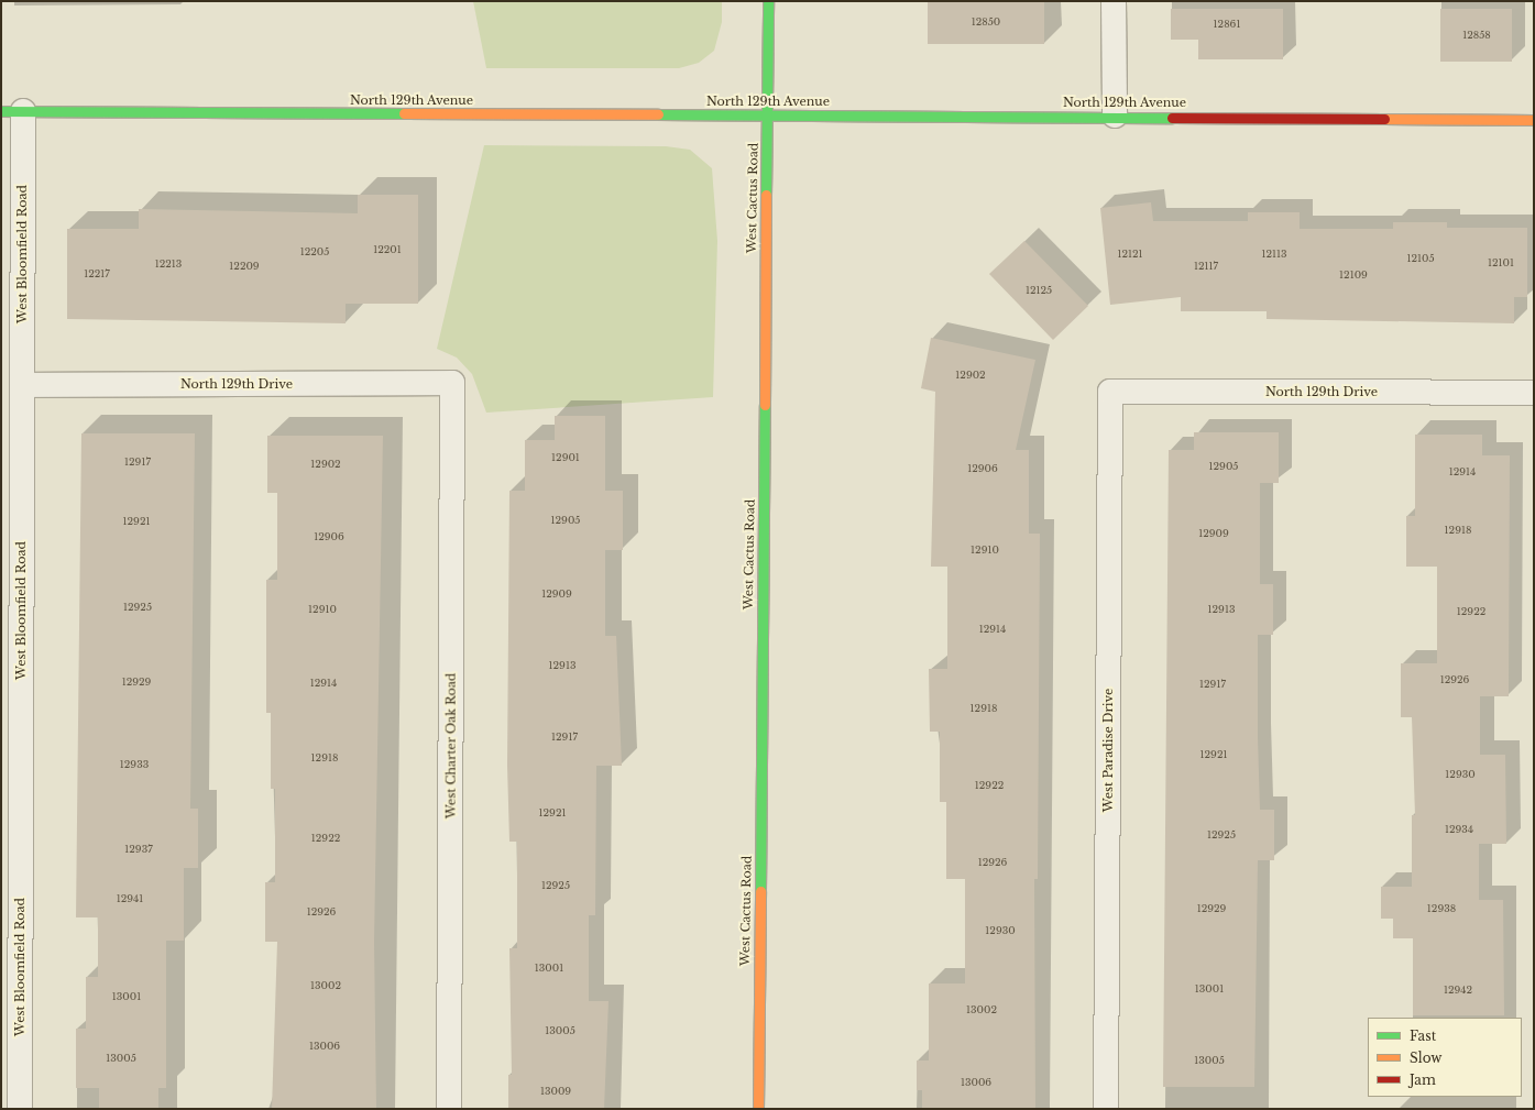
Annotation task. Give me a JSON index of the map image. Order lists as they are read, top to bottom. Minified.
{"streets":{"street":["North 129th Avenue","West Cactus Road","West Bloomfield Road","North 129th Drive","West Charter Oak Road","West Paradise Drive"]},"crossings":[["North 129th Avenue","West Cactus Road"],["North 129th Avenue","West Bloomfield Road"],["West Bloomfield Road","North 129th Drive"],["North 129th Drive","West Charter Oak Road"],["North 129th Drive","West Paradise Drive"]],"house_numbers":["12850","12861","12858","12201","12205","12121","12113","12105","12101","12213","12209","12117","12217","12109","12125","12902","12901","12917","12902","12905","12906","12914","12905","12921","12918","12909","12906","12910","12909","12925","12910","12913","12922","12914","12913","12926","12929","12914","12917","12918","12917","12921","12918","12933","12930","12922","12921","12934","12925","12922","12937","12926","12925","12941","12929","12938","12926","12930","13001","13002","13001","12942","13001","13002","13005","13006","13005","13005","13006","13009"],"legend":["Fast","Slow","Jam"]}
